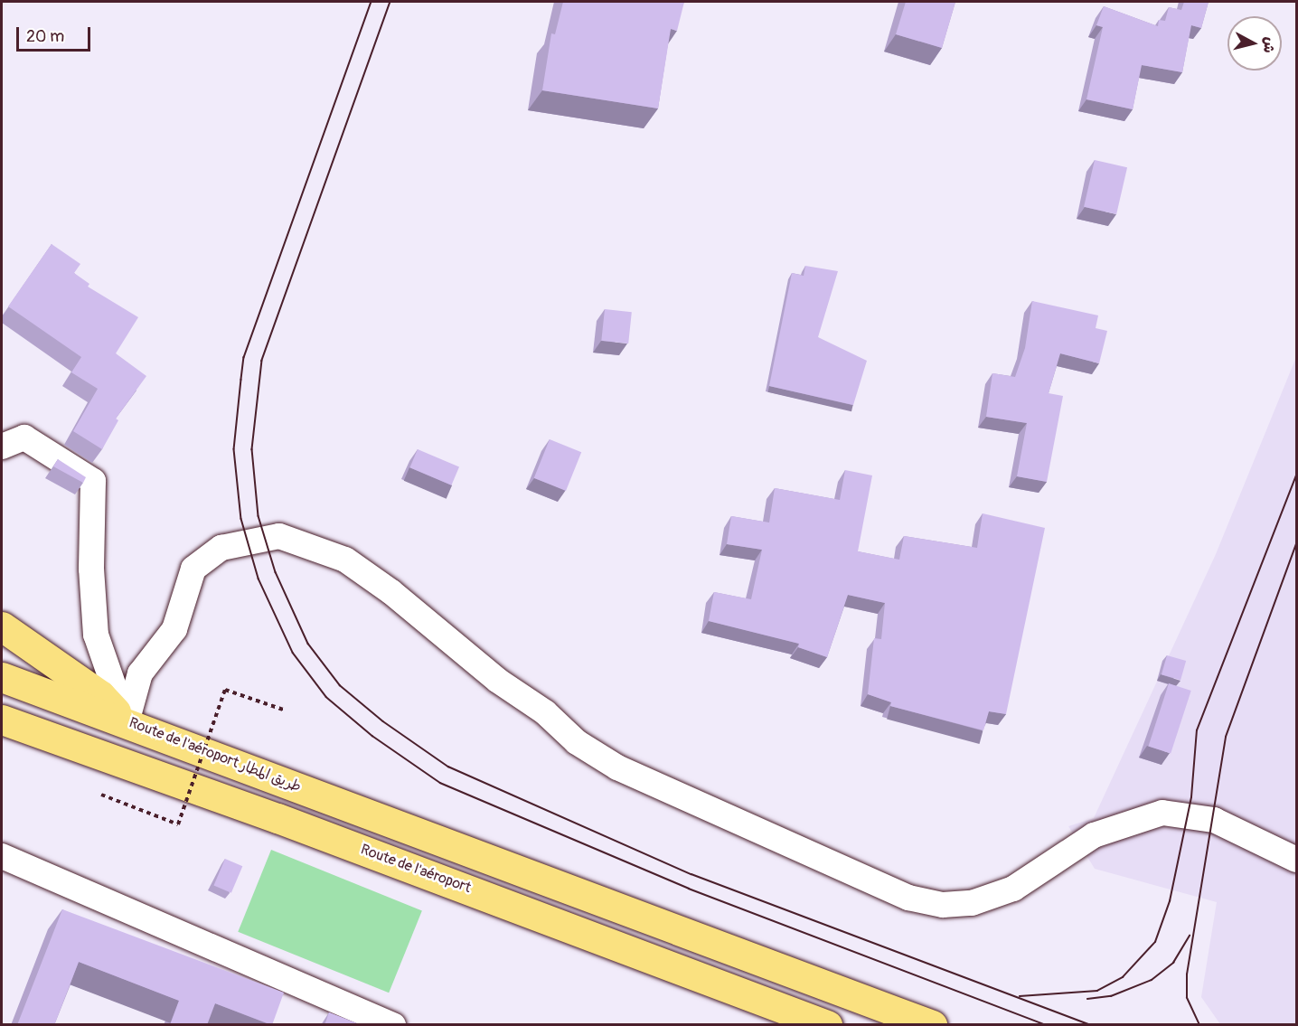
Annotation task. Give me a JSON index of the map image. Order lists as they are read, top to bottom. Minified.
{"streets":{"highway":["Route de l'aéroport طريق المطار","Route de l'aéroport"]},"scale_bar":"20 m","north":"right"}
